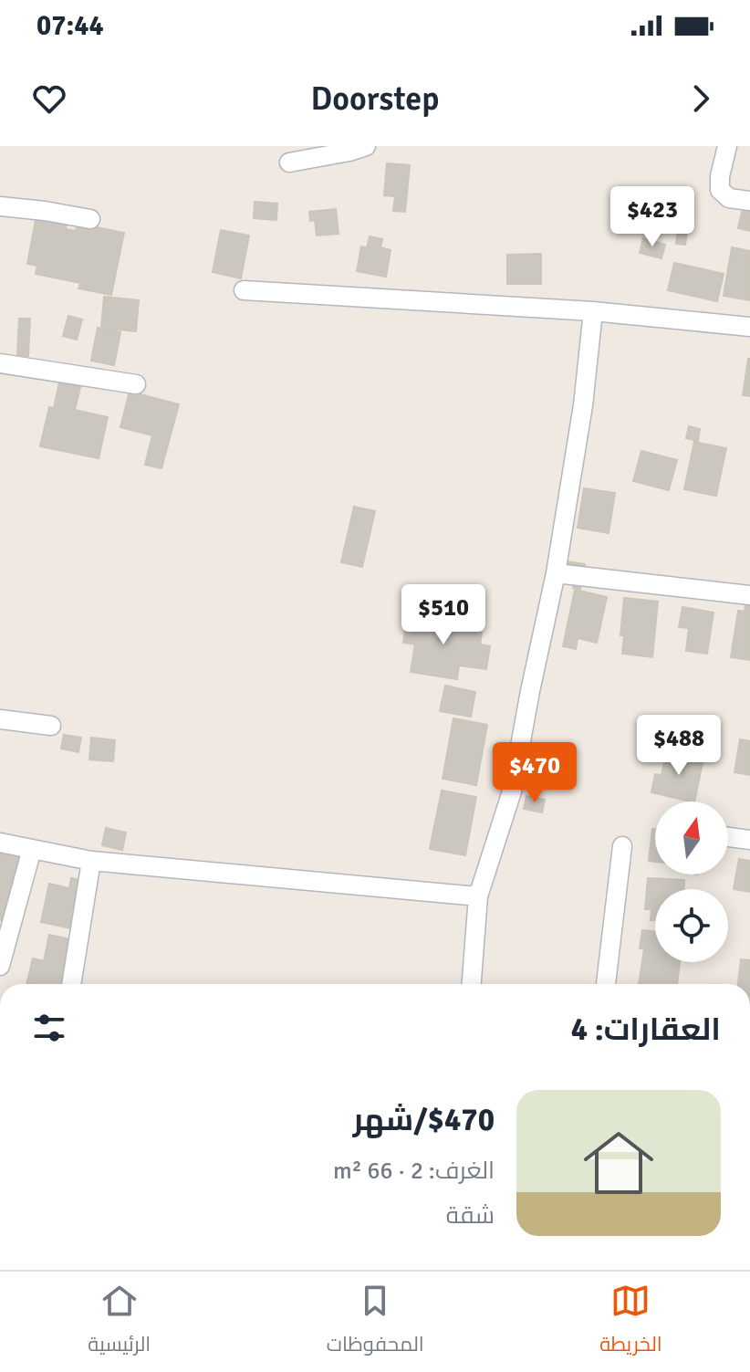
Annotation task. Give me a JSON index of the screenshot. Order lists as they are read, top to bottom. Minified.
{"north":"top","page":{"status":"07:44","header":"Doorstep","price":["$423","$510","$488","$470"],"heading":"العقارات: 4","list":[{"name":"$470/شهر","note":"الغرف: 2 · 66 m² · شقة"}],"tabs":["الخريطة","المحفوظات","الرئيسية"]}}
